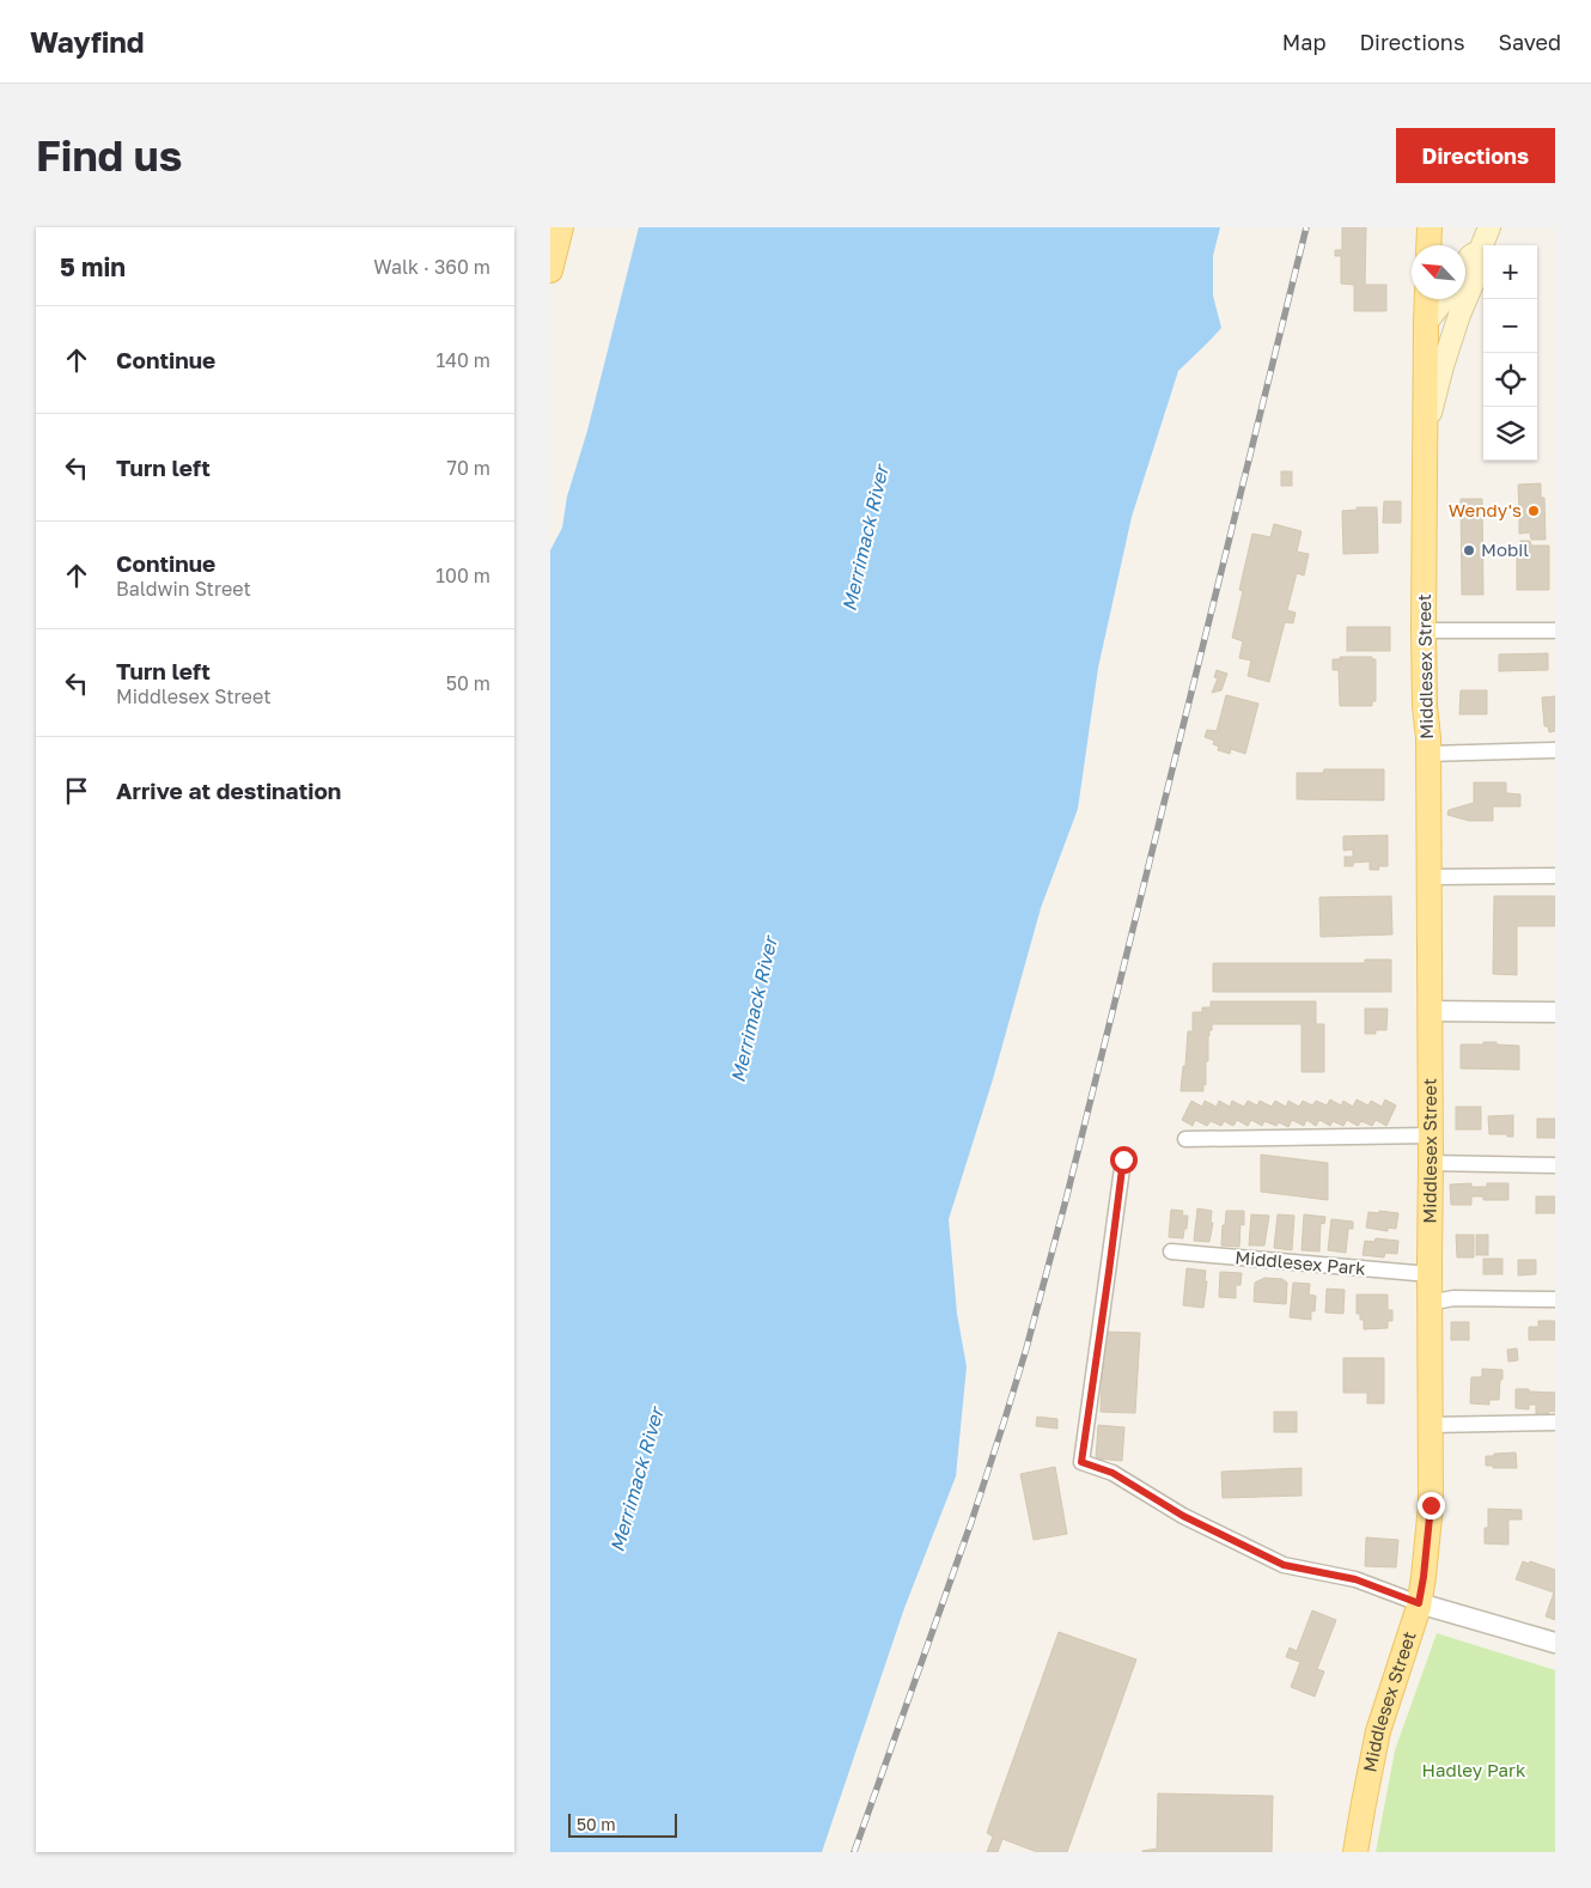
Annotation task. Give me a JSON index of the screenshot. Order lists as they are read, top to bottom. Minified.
{"streets":{"main road":["Middlesex Street"],"street":["Middlesex Park"]},"crossings":[["Middlesex Street","Middlesex Park"]],"water":["Merrimack River"],"parks":["Hadley Park"],"places":["Wendy's","Mobil"],"scale_bar":"50 m","north":"top left","page":{"header":"Wayfind","nav":["Map","Directions","Saved"],"buttons":"Directions","title":"Find us","heading":["5 min","Walk · 360 m"],"map_buttons":["+","−"],"list":[["Continue","140 m"],["Turn left","70 m"],["Continue","Baldwin Street","100 m"],["Turn left","Middlesex Street","50 m"],"Arrive at destination"],"scale":"50 m"}}
